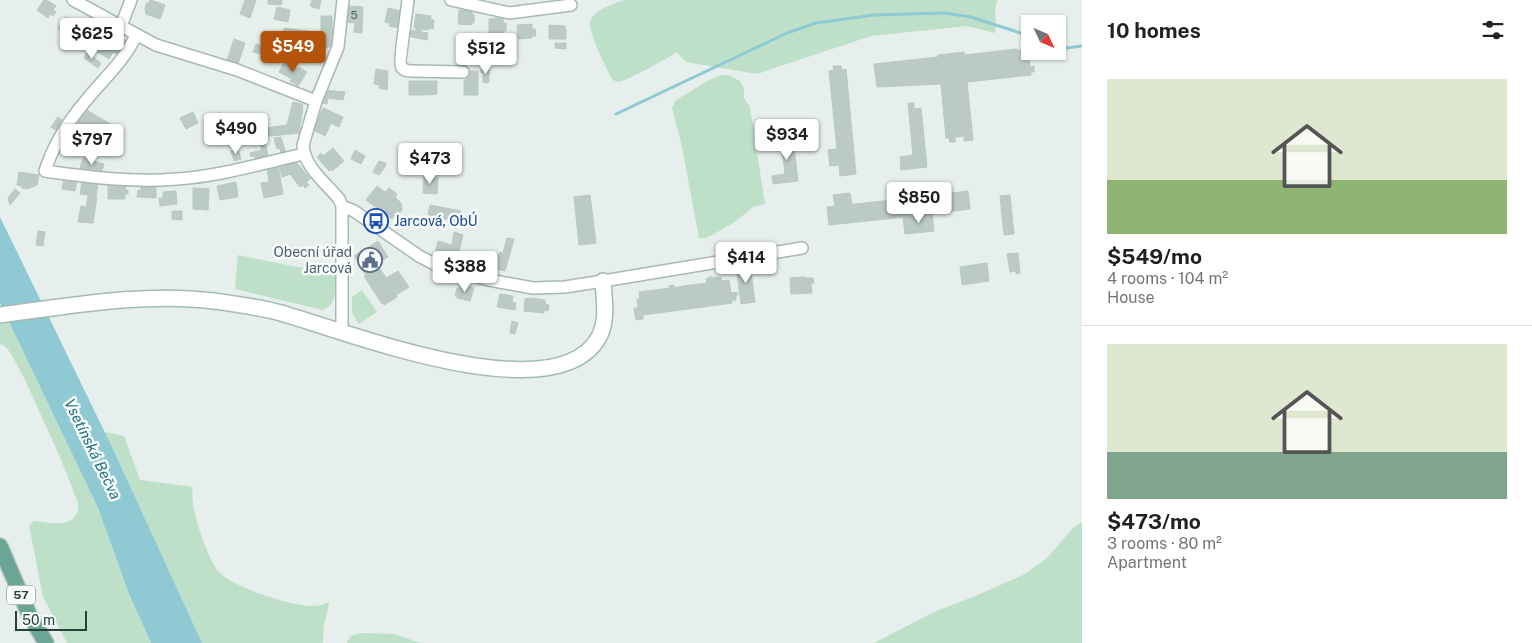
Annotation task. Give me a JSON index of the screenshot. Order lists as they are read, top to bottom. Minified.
{"streets":{"main road":["57"]},"water":["Vsetínská Bečva"],"places":{"bus stop":["Jarcová, ObÚ"],"public building":["Obecní úřad Jarcová"]},"house_numbers":["5"],"scale_bar":"50 m","north":"bottom right","page":{"heading":"10 homes","price":["$625","$549","$512","$490","$934","$797","$473","$850","$414","$388"],"list":[{"name":"$549/mo","note":"4 rooms · 104 m² · House"},{"name":"$473/mo","note":"3 rooms · 80 m² · Apartment"}],"scale":"50 m"}}
